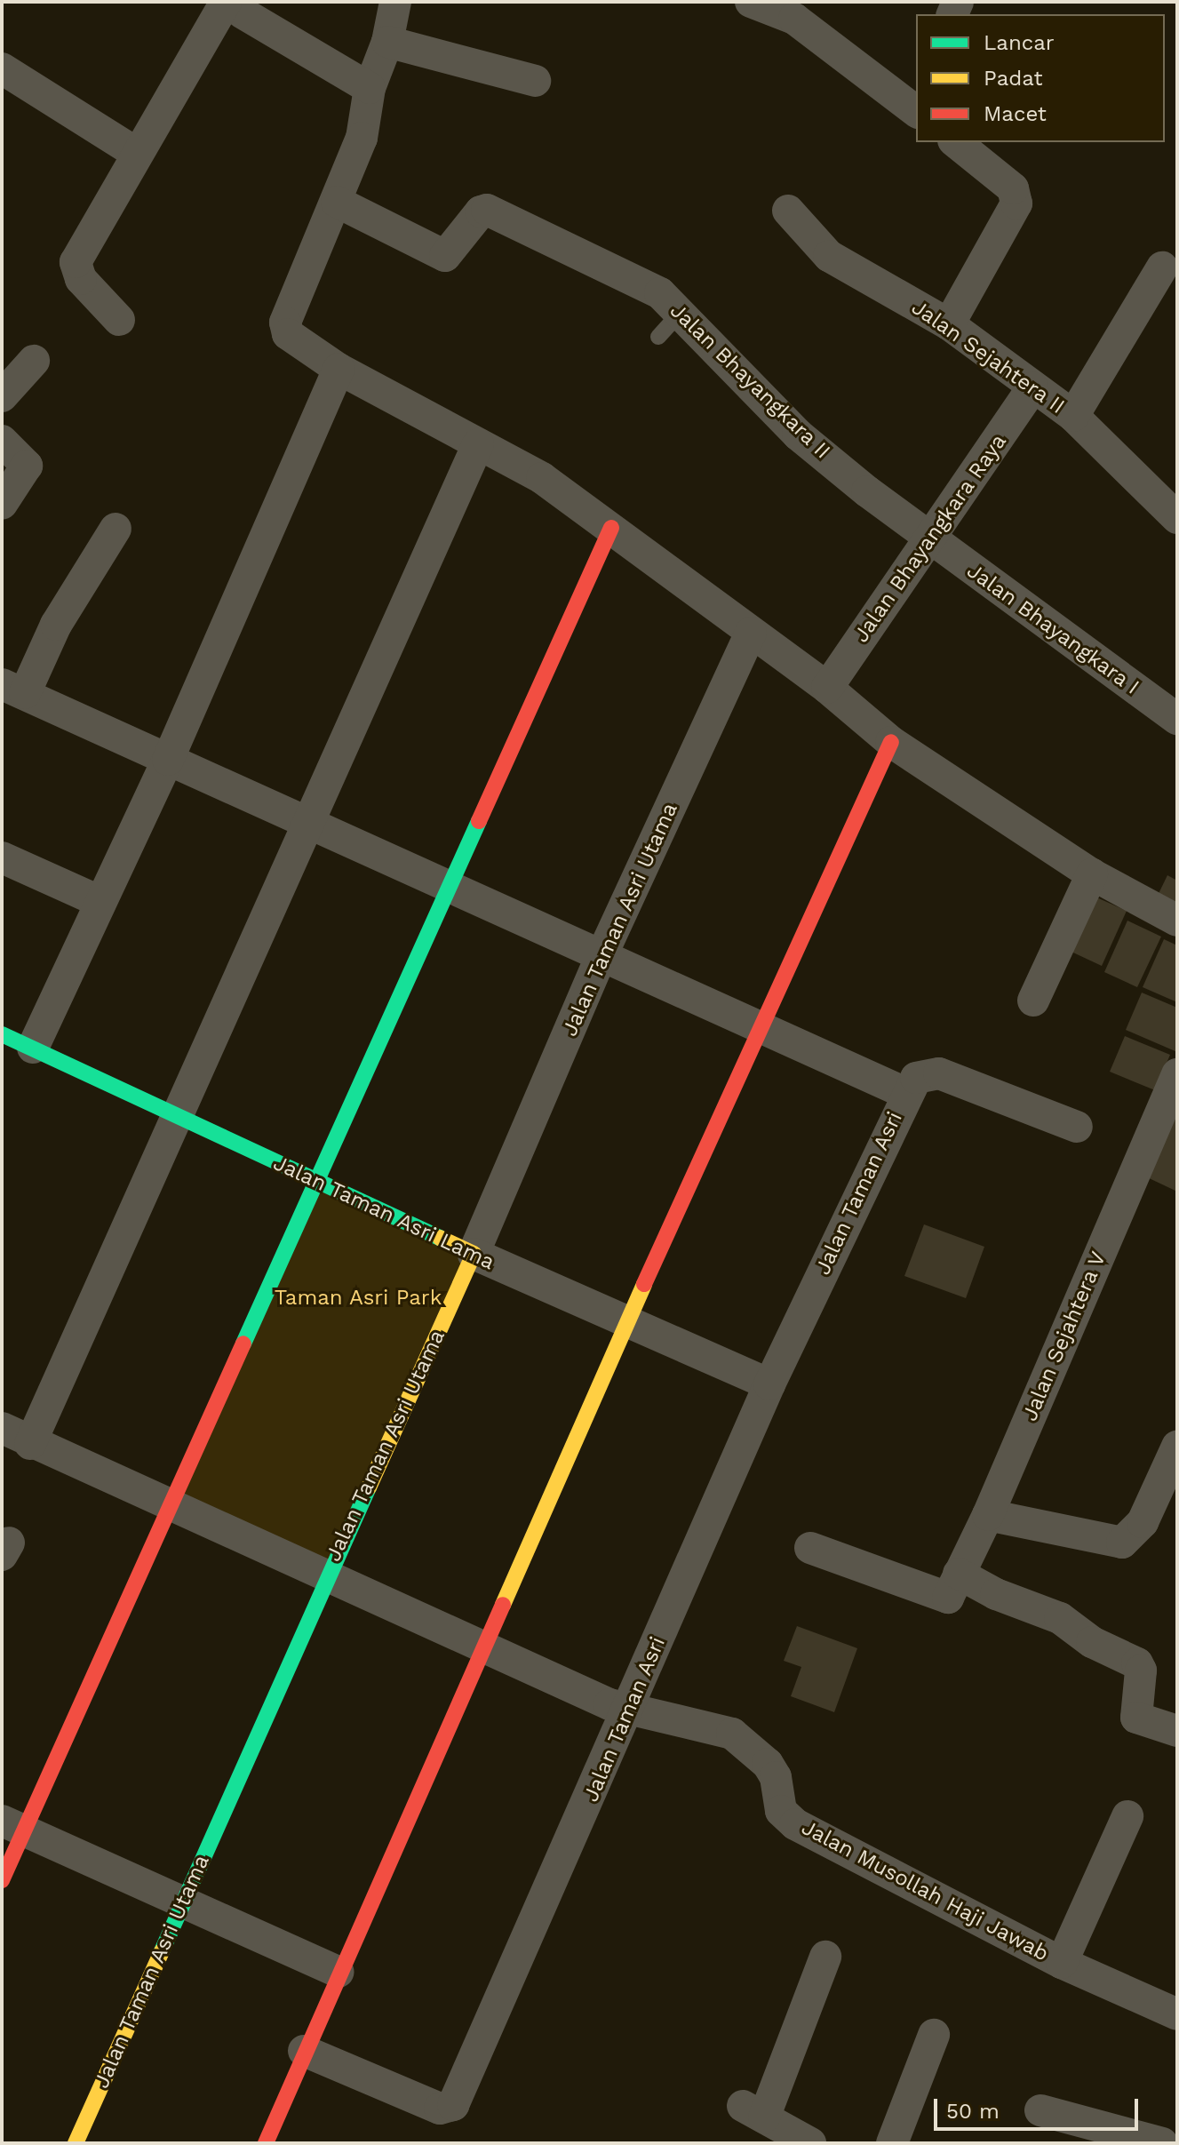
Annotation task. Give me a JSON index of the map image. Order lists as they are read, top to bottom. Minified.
{"streets":{"street":["Jalan Sejahtera II","Jalan Bhayangkara II","Jalan Bhayangkara Raya","Jalan Bhayangkara I","Jalan Taman Asri Utama","Jalan Taman Asri","Jalan Taman Asri Lama","Jalan Sejahtera V","Jalan Musollah Haji Jawab"]},"crossings":[["Jalan Sejahtera II","Jalan Bhayangkara Raya"],["Jalan Bhayangkara II","Jalan Bhayangkara Raya"],["Jalan Bhayangkara II","Jalan Bhayangkara I"],["Jalan Bhayangkara Raya","Jalan Bhayangkara I"],["Jalan Taman Asri Utama","Jalan Taman Asri Lama"],["Jalan Taman Asri Utama","Jalan Musollah Haji Jawab"],["Jalan Taman Asri","Jalan Taman Asri Lama"],["Jalan Taman Asri","Jalan Musollah Haji Jawab"]],"parks":["Taman Asri Park"],"legend":["Lancar","Padat","Macet"],"scale_bar":"50 m"}
